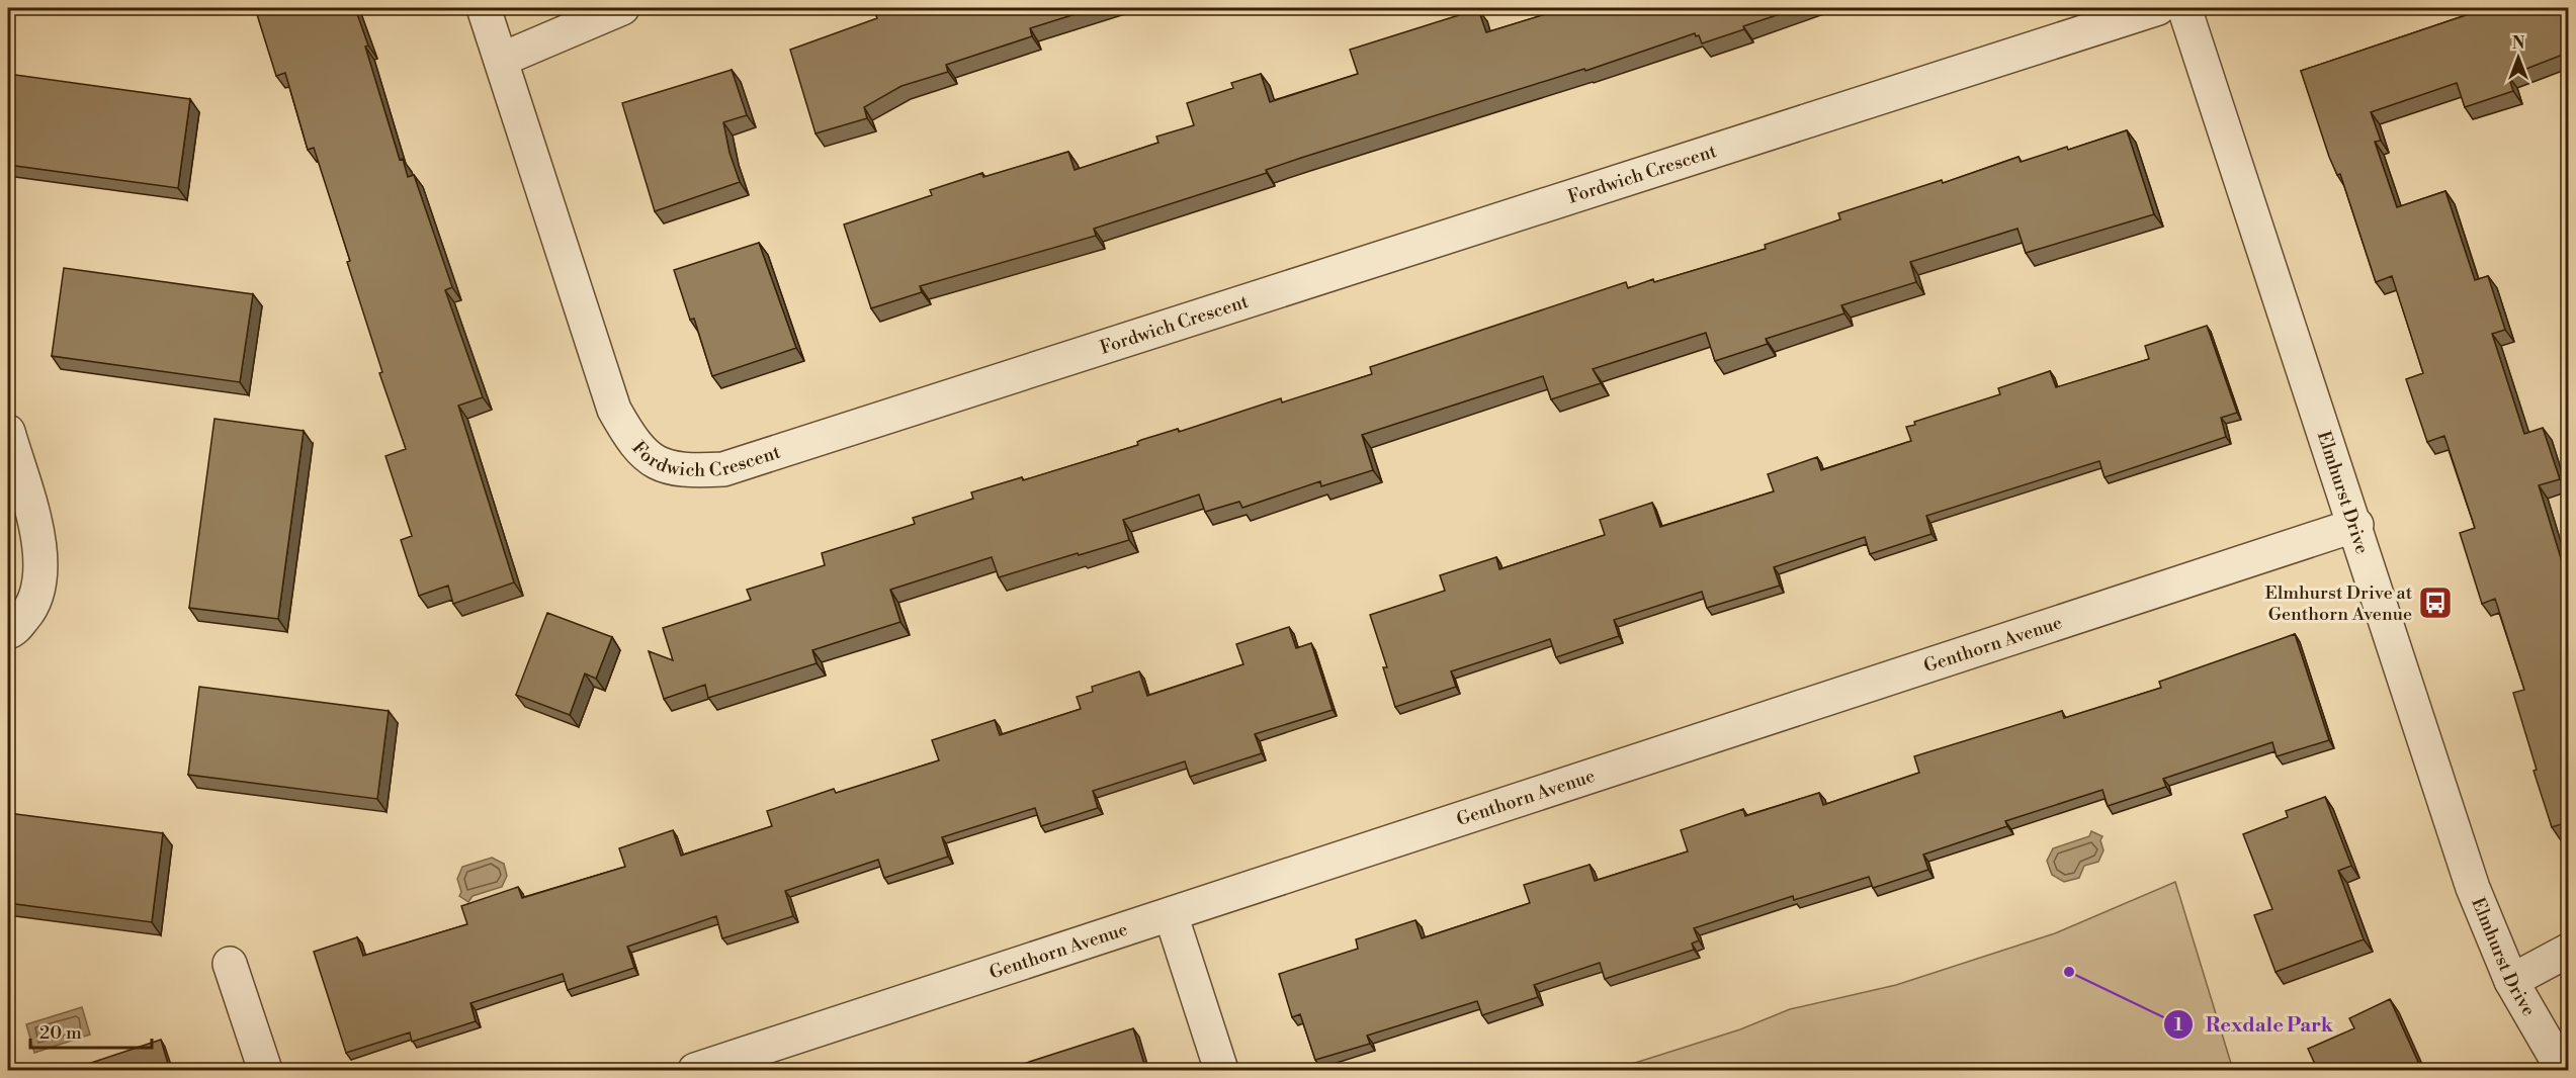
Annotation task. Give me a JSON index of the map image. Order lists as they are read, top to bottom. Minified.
{"streets":{"street":["Fordwich Crescent","Elmhurst Drive","Genthorn Avenue"]},"crossings":[["Elmhurst Drive","Genthorn Avenue"]],"places":{"bus stop":["Elmhurst Drive at Genthorn Avenue"],"other":["Rexdale Park"]},"scale_bar":"20 m","north":"top"}
